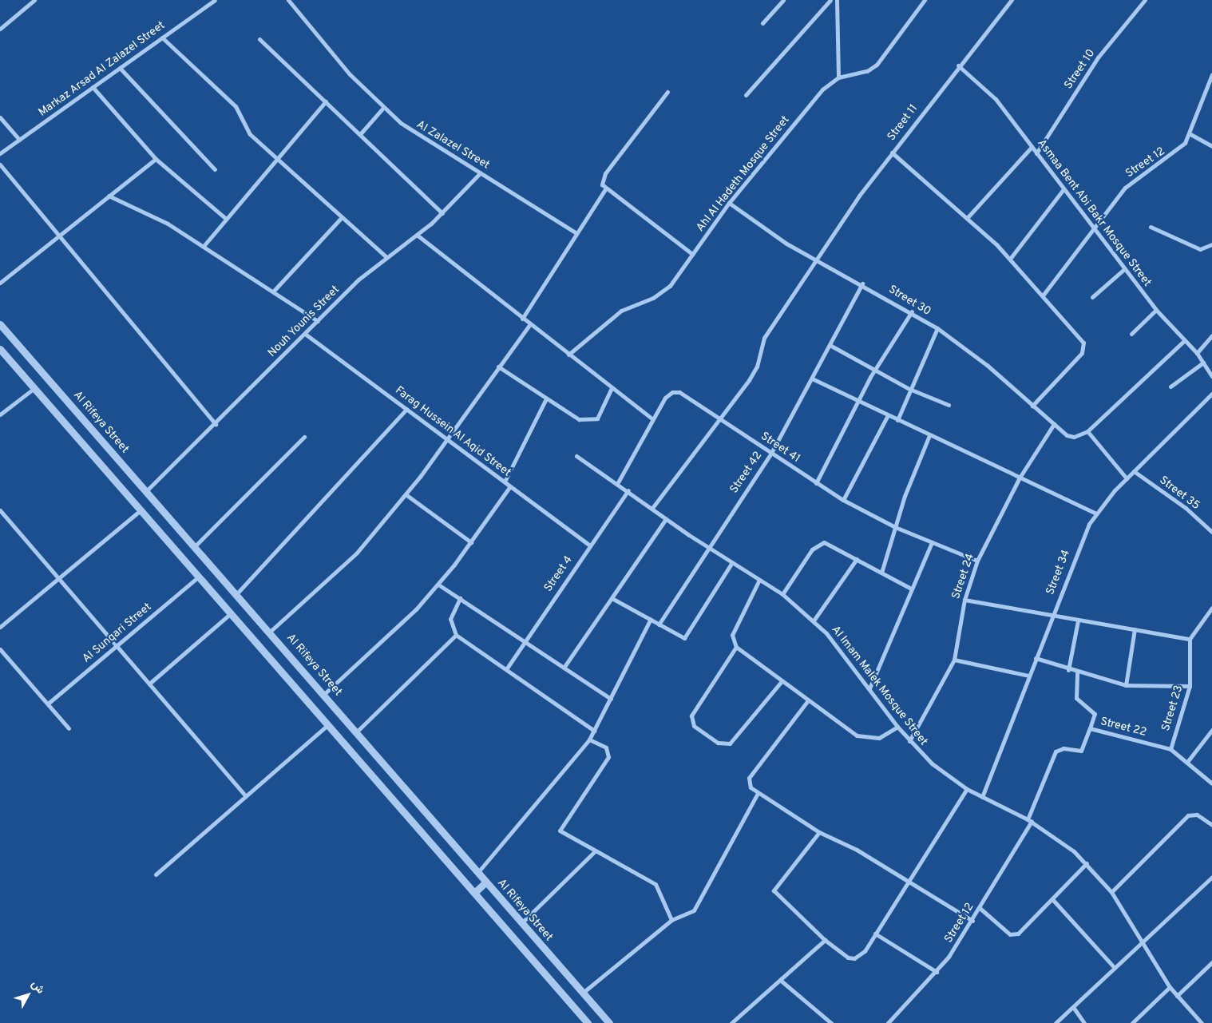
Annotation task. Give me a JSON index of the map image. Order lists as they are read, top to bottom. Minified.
{"streets":{"street":["Markaz Arsad Al Zalazel Street","Street 10","Street 11","Al Zalazel Street","Street 12","Ahl Al Hadeth Mosque Street","Asmaa Bent Abi Bakr Mosque Street","Street 30","Nouh Younis Street","Al Rifeya Street","Farag Hussein Al Aqid Street","Street 41","Street 42","Street 35","Street 34","Street 4","Street 24","Al Sunqari Street","Al Imam Malek Mosque Street","Street 23","Street 22"]},"crossings":[["Street 10","Asmaa Bent Abi Bakr Mosque Street"],["Street 11","Asmaa Bent Abi Bakr Mosque Street"],["Street 11","Street 30"],["Street 11","Street 41"],["Street 11","Al Imam Malek Mosque Street"],["Al Zalazel Street","Nouh Younis Street"],["Street 12","Asmaa Bent Abi Bakr Mosque Street"],["Street 12","Al Imam Malek Mosque Street"],["Street 12","Street 22"],["Ahl Al Hadeth Mosque Street","Street 30"],["Street 30","Street 42"],["Street 30","Street 24"],["Nouh Younis Street","Al Rifeya Street"],["Nouh Younis Street","Farag Hussein Al Aqid Street"],["Farag Hussein Al Aqid Street","Street 4"],["Street 41","Street 42"],["Street 41","Street 24"],["Street 41","Al Imam Malek Mosque Street"],["Street 42","Al Imam Malek Mosque Street"],["Street 35","Street 34"],["Street 34","Al Imam Malek Mosque Street"],["Street 4","Al Imam Malek Mosque Street"],["Street 24","Al Imam Malek Mosque Street"],["Street 23","Street 22"]],"north":"top right"}
